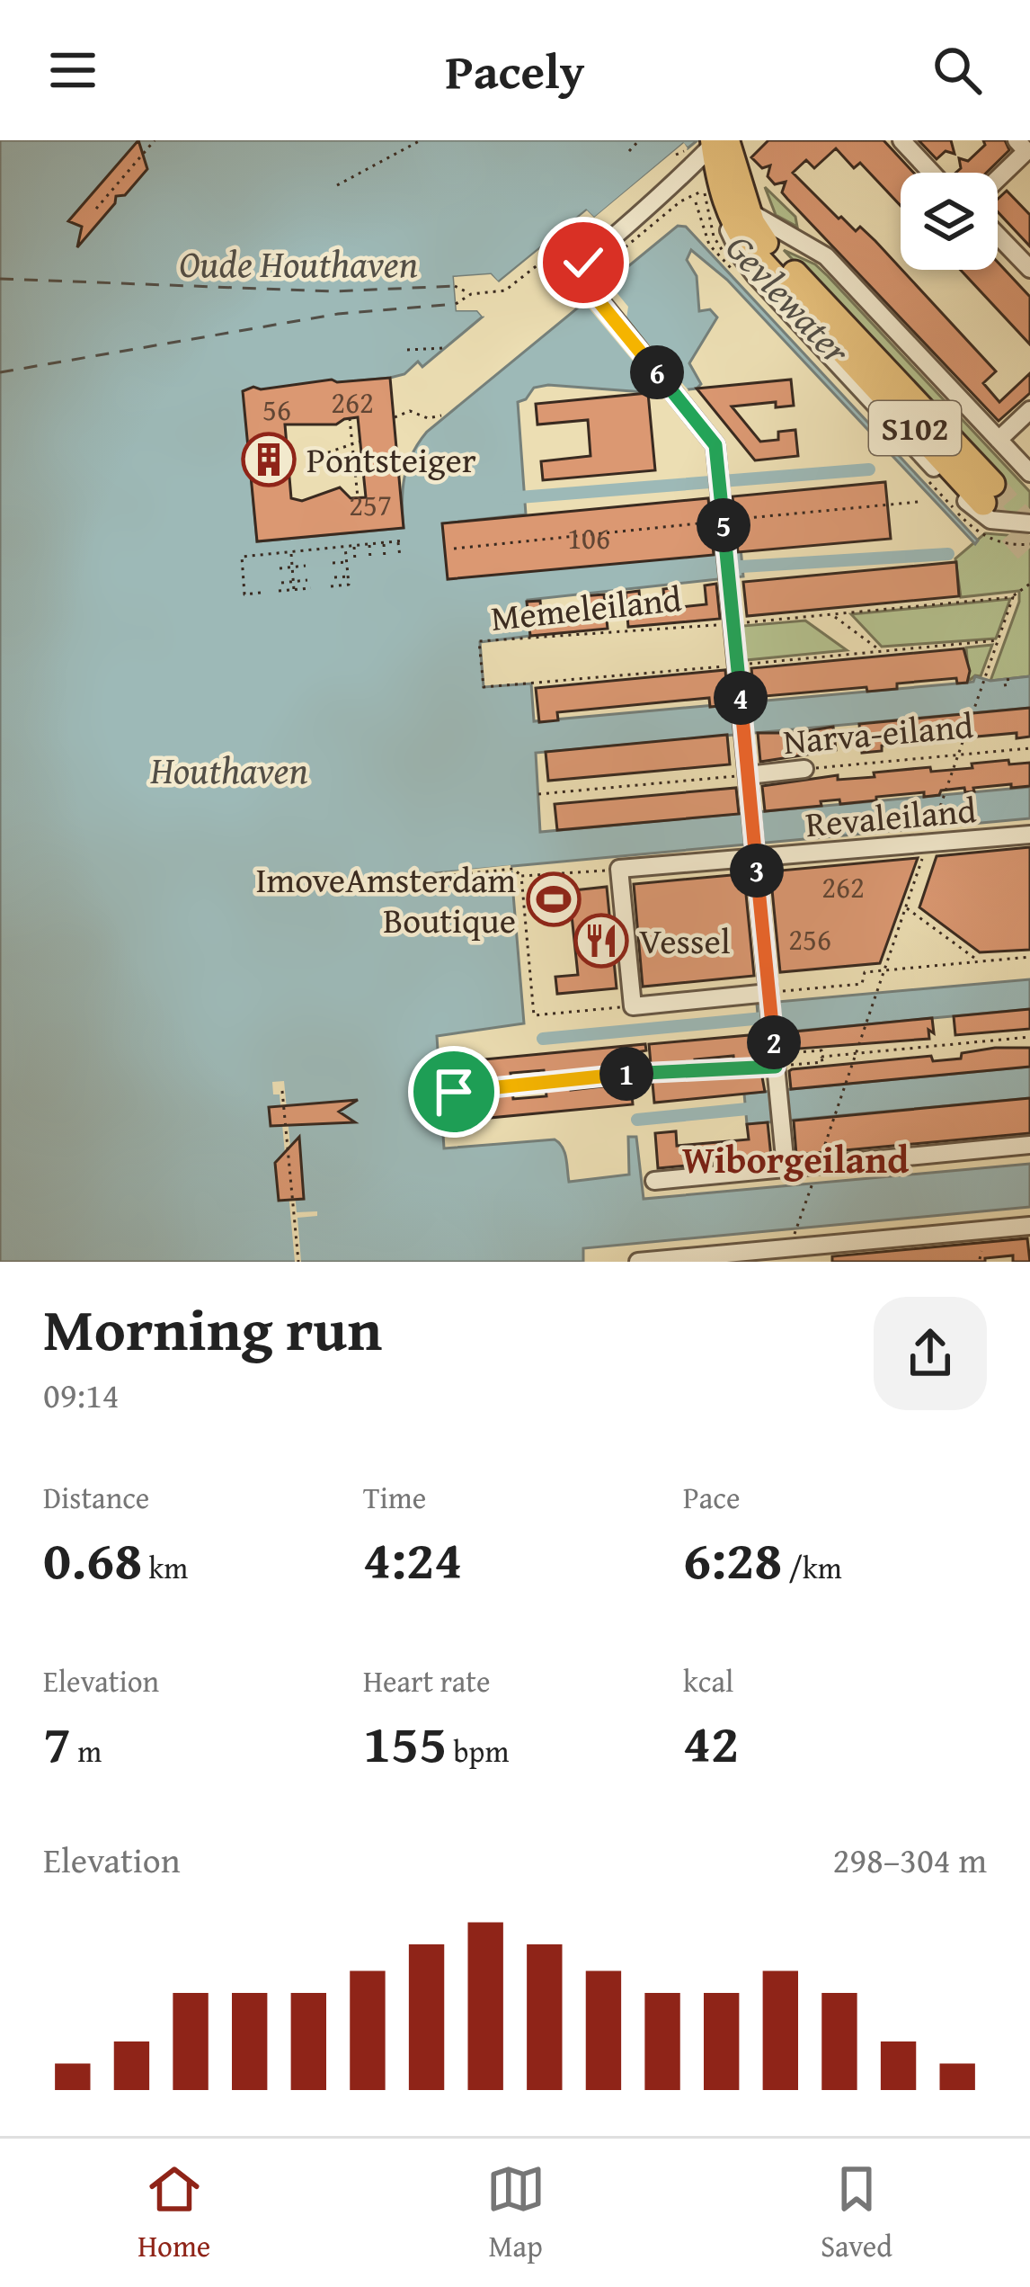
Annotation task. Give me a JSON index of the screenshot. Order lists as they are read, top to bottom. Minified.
{"streets":{"highway":["S102"],"street":["Memeleiland","Narva-eiland","Revaleiland"]},"crossings":[["S102","Memeleiland"],["Memeleiland","Narva-eiland"],["Memeleiland","Revaleiland"]],"districts":["Wiborgeiland"],"water":["Oude Houthaven","Gevlewater","Houthaven"],"places":{"building":["Pontsteiger"],"sports":["ImoveAmsterdam Boutique"],"restaurant":["Vessel"]},"house_numbers":["262","56","257","106","262","256"],"page":{"header":"Pacely","pins":["6","5","4","3","2","1"],"heading":["Morning run","09:14"],"stats":[["Distance","0.68 km"],["Time","4:24"],["Pace","6:28 /km"],["Elevation","7 m"],["Heart rate","155 bpm"],["kcal","42"]],"chart":["Elevation","298–304 m"],"tabs":["Home","Map","Saved"]}}
